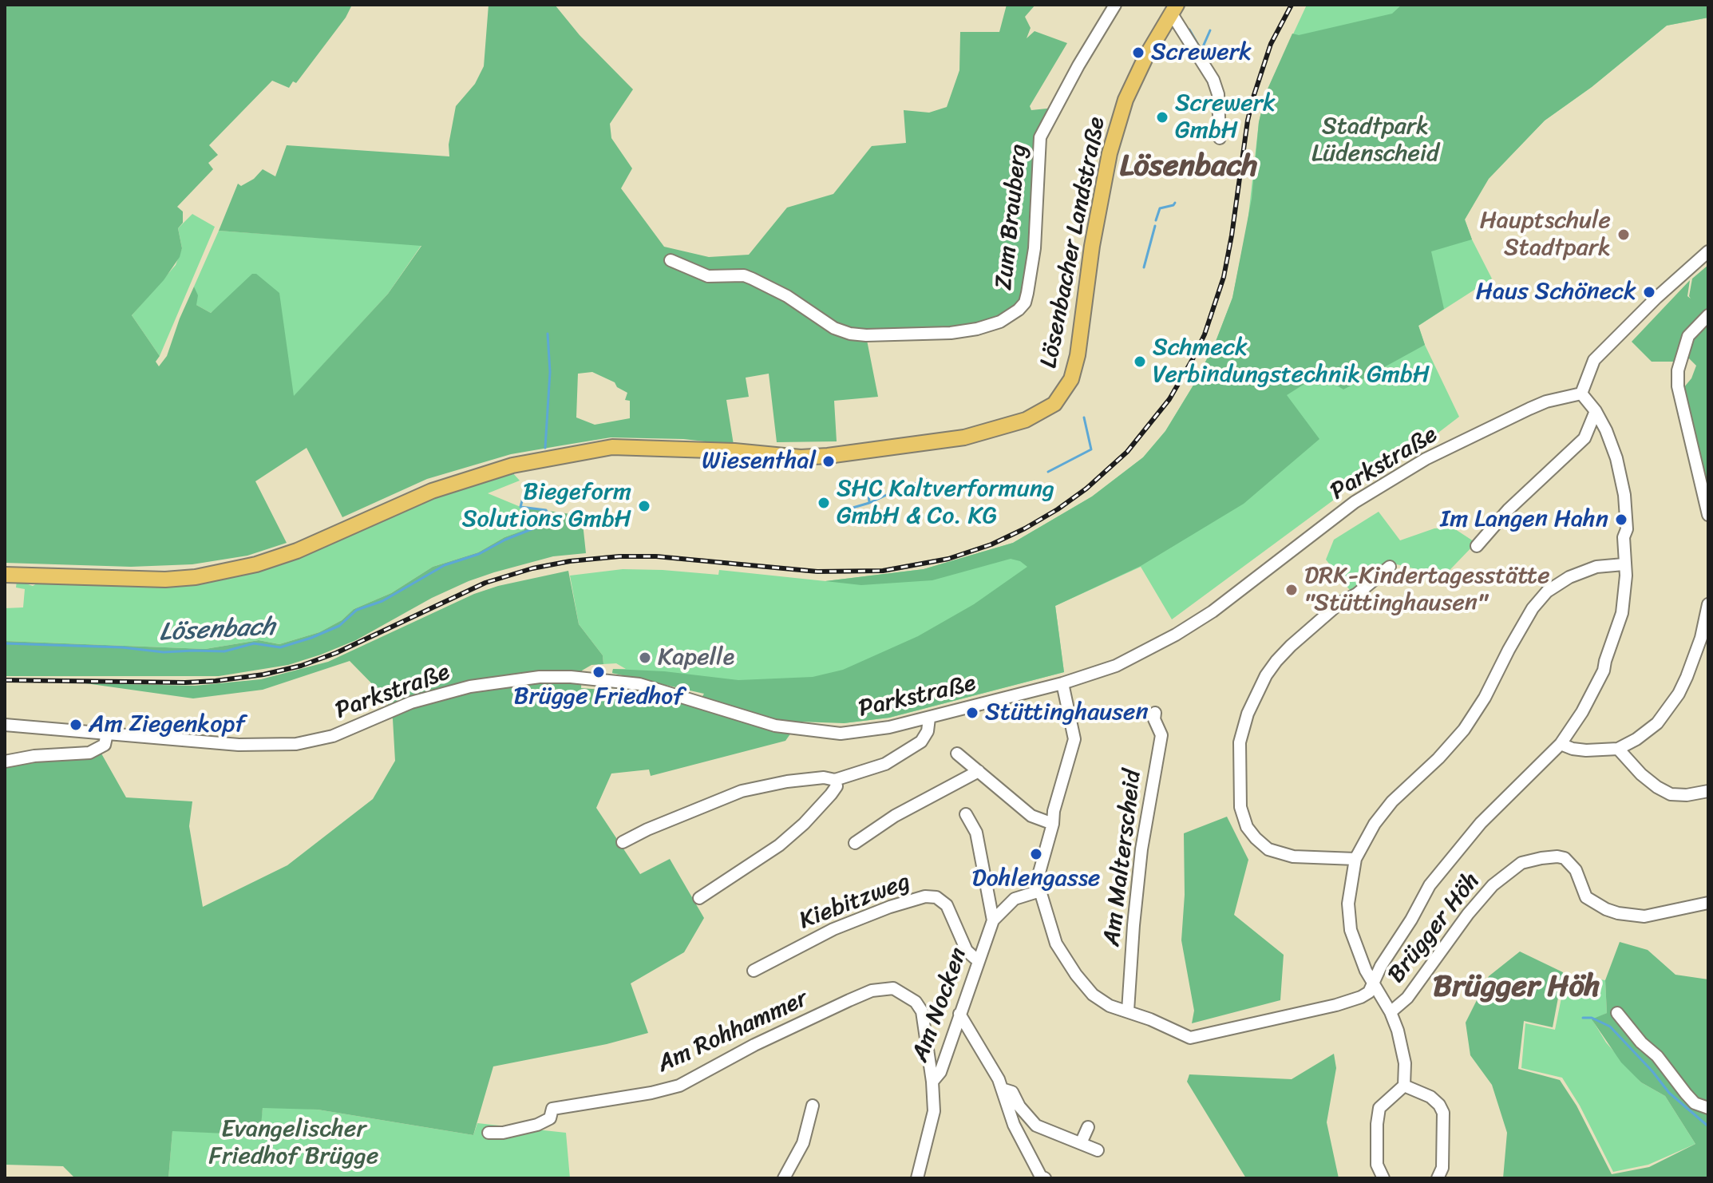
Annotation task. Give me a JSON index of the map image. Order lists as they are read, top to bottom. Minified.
{"streets":{"main road":["Lösenbacher Landstraße"],"street":["Zum Brauberg","Parkstraße","Am Malterscheid","Kiebitzweg","Brügger Höh","Am Nocken","Am Rohhammer"]},"crossings":[["Kiebitzweg","Am Nocken"],["Am Nocken","Am Rohhammer"]],"districts":["Lösenbach","Brügger Höh"],"water":["Lösenbach"],"parks":["Stadtpark Lüdenscheid","Evangelischer Friedhof Brügge"],"places":["Screwerk","Screwerk GmbH","Hauptschule Stadtpark","Haus Schöneck","Schmeck Verbindungstechnik GmbH","Wiesenthal","SHC Kaltverformung GmbH & Co. KG","Biegeform Solutions GmbH","Im Langen Hahn","DRK-Kindertagesstätte \"Stüttinghausen\"","Kapelle","Brügge Friedhof","Stüttinghausen","Am Ziegenkopf","Dohlengasse"]}
